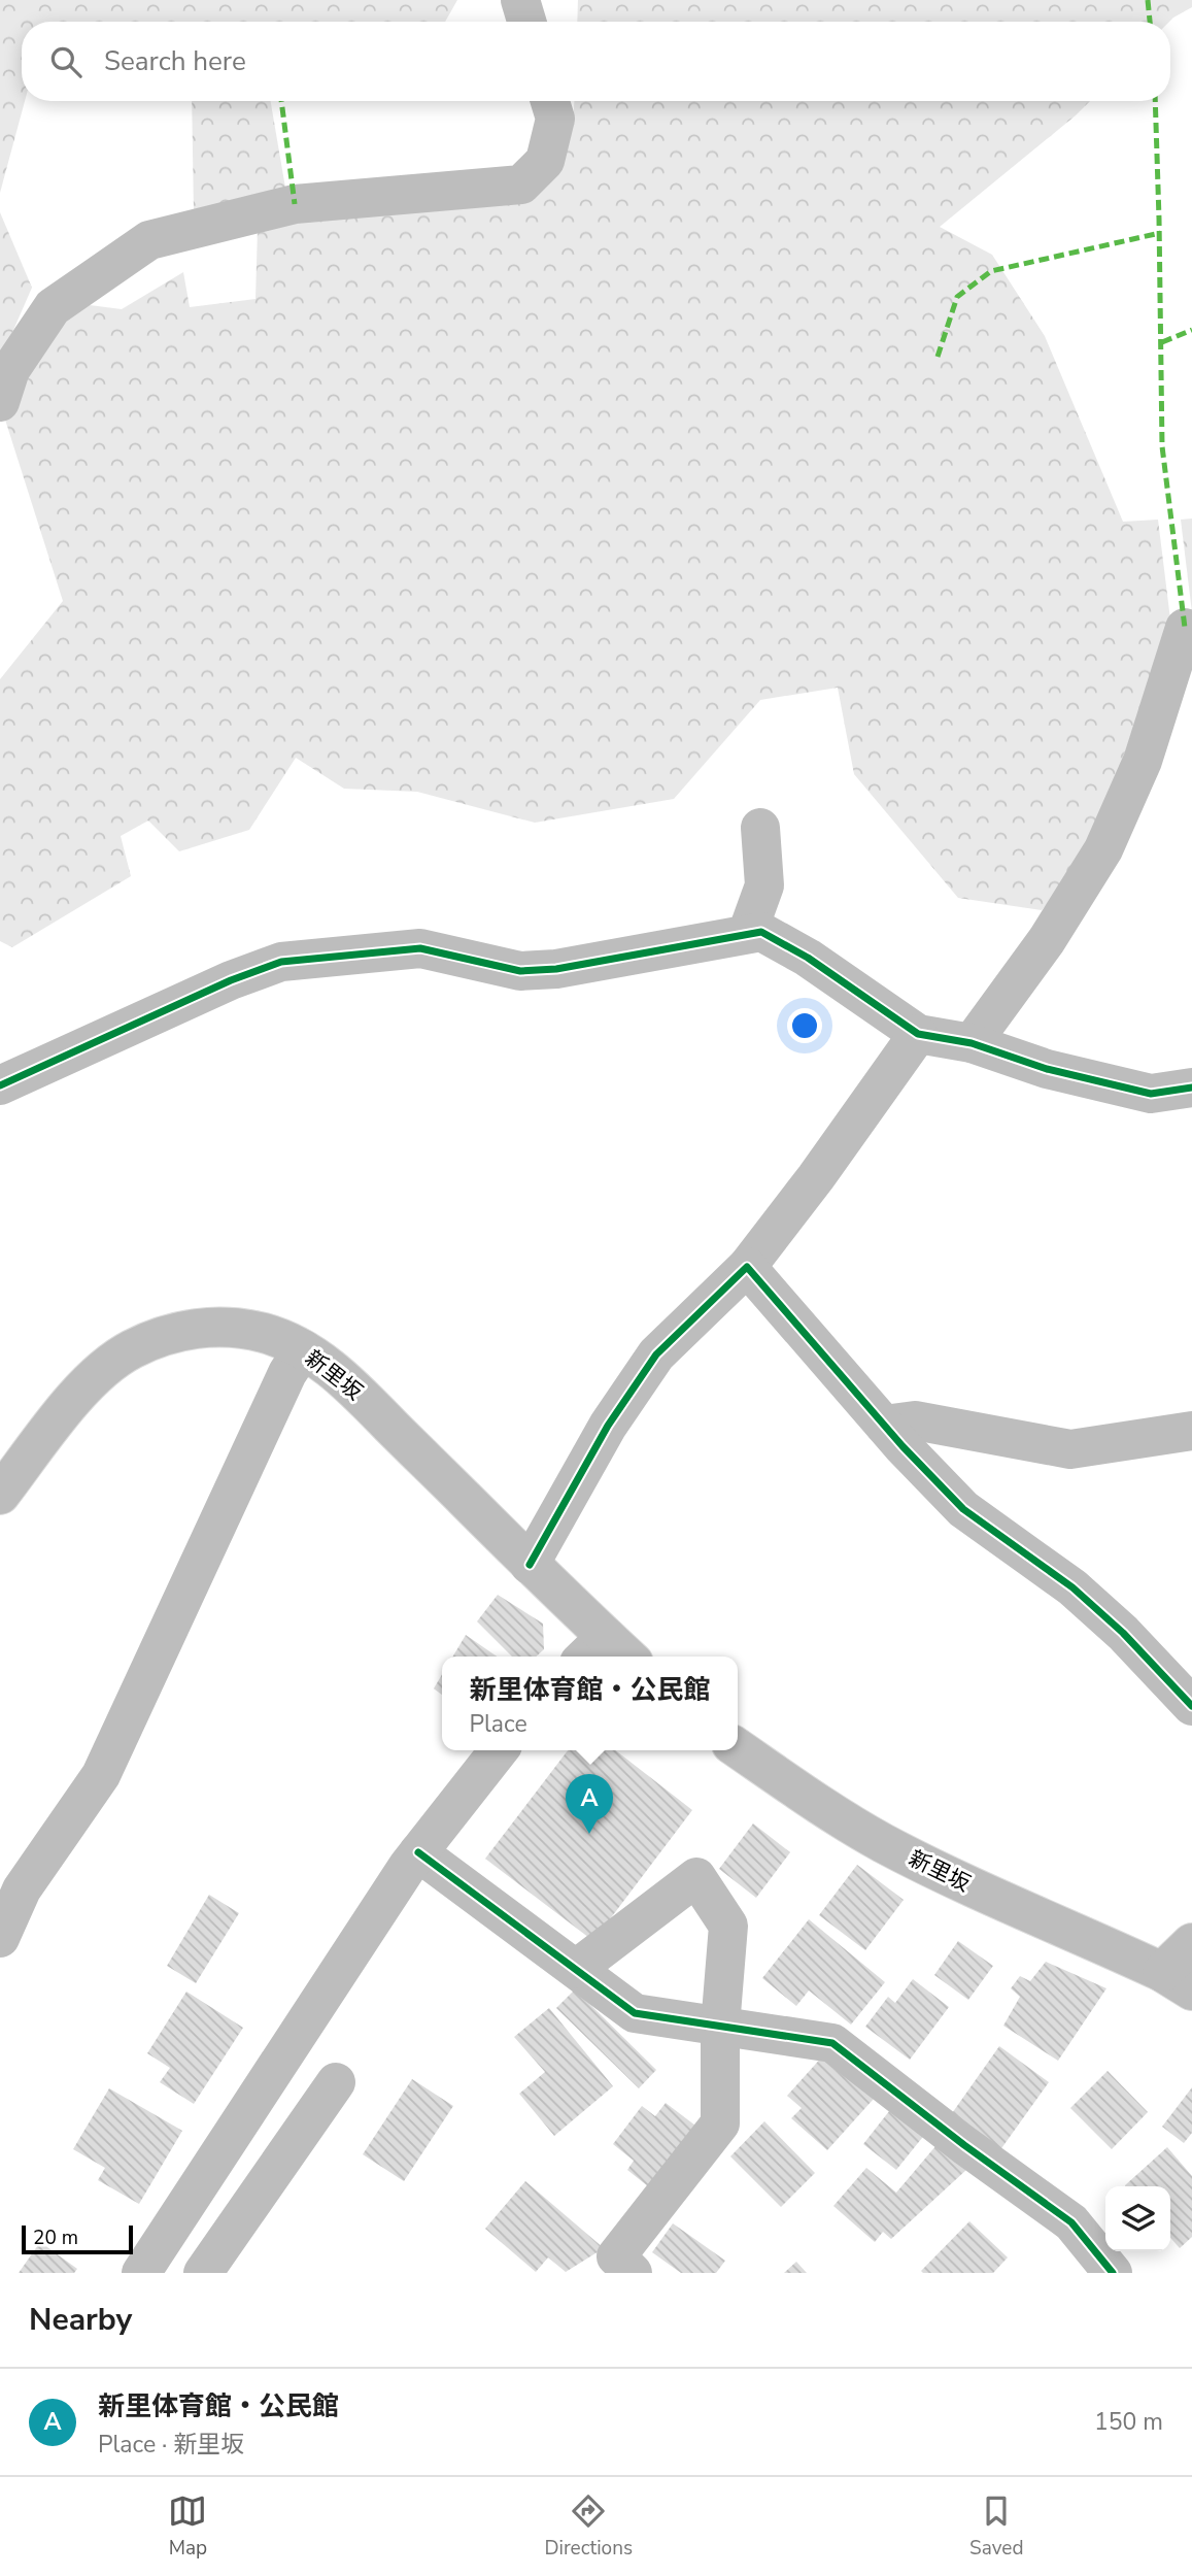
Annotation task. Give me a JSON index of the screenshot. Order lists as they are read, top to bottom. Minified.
{"streets":{"street":["新里坂"]},"scale_bar":"20 m","page":{"search":"Search here","popup":["新里体育館・公民館","Place"],"pins":"A","scale":"20 m","heading":"Nearby","list":[{"mark":"A","name":"新里体育館・公民館","note":"Place · 新里坂","value":"150 m"}],"nav":["Map","Directions","Saved"]}}
